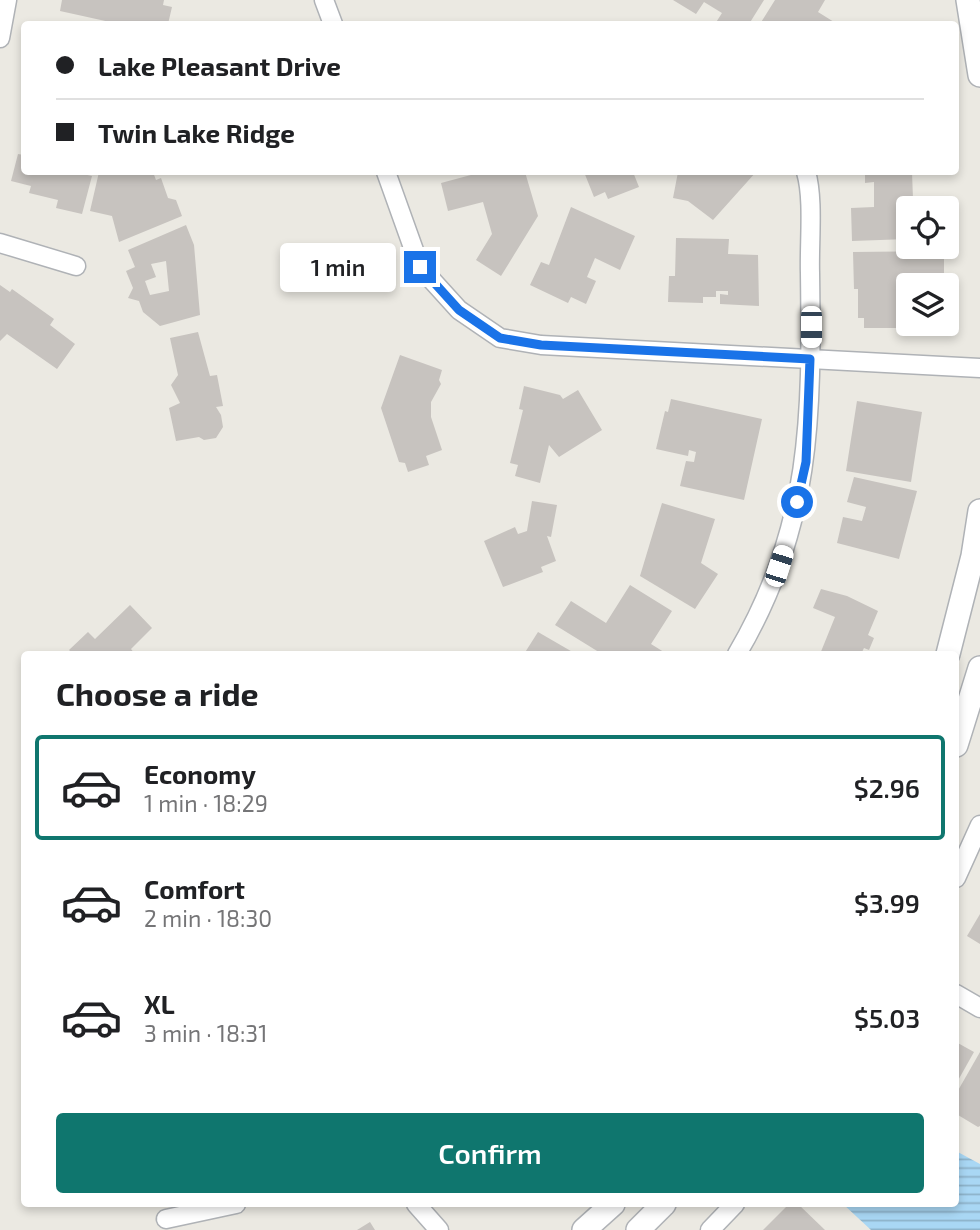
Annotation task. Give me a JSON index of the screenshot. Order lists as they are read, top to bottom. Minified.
{"page":{"banner":["Lake Pleasant Drive","Twin Lake Ridge"],"bubble":"1 min","heading":"Choose a ride","list":[{"name":"Economy","note":"1 min · 18:29","value":"$2.96"},{"name":"Comfort","note":"2 min · 18:30","value":"$3.99"},{"name":"XL","note":"3 min · 18:31","value":"$5.03"}],"buttons":"Confirm"}}
